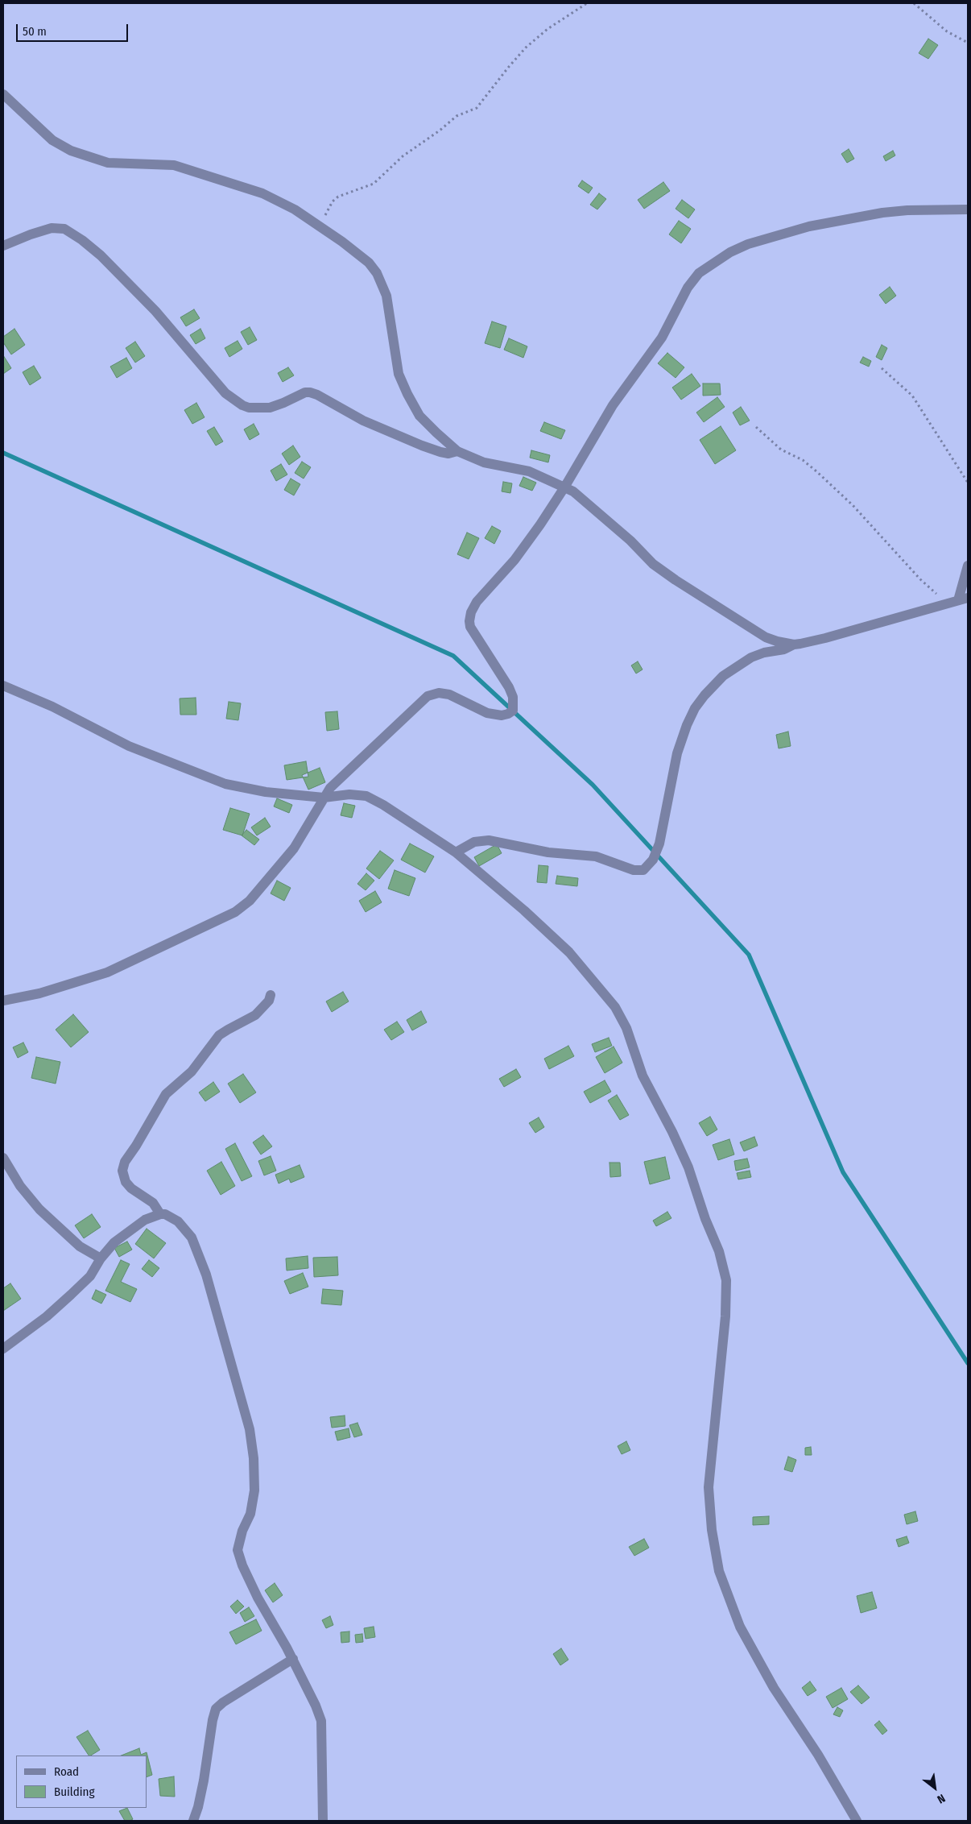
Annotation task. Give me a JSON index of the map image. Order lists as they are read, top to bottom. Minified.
{"legend":["Road","Building"],"scale_bar":"50 m","north":"bottom right"}
